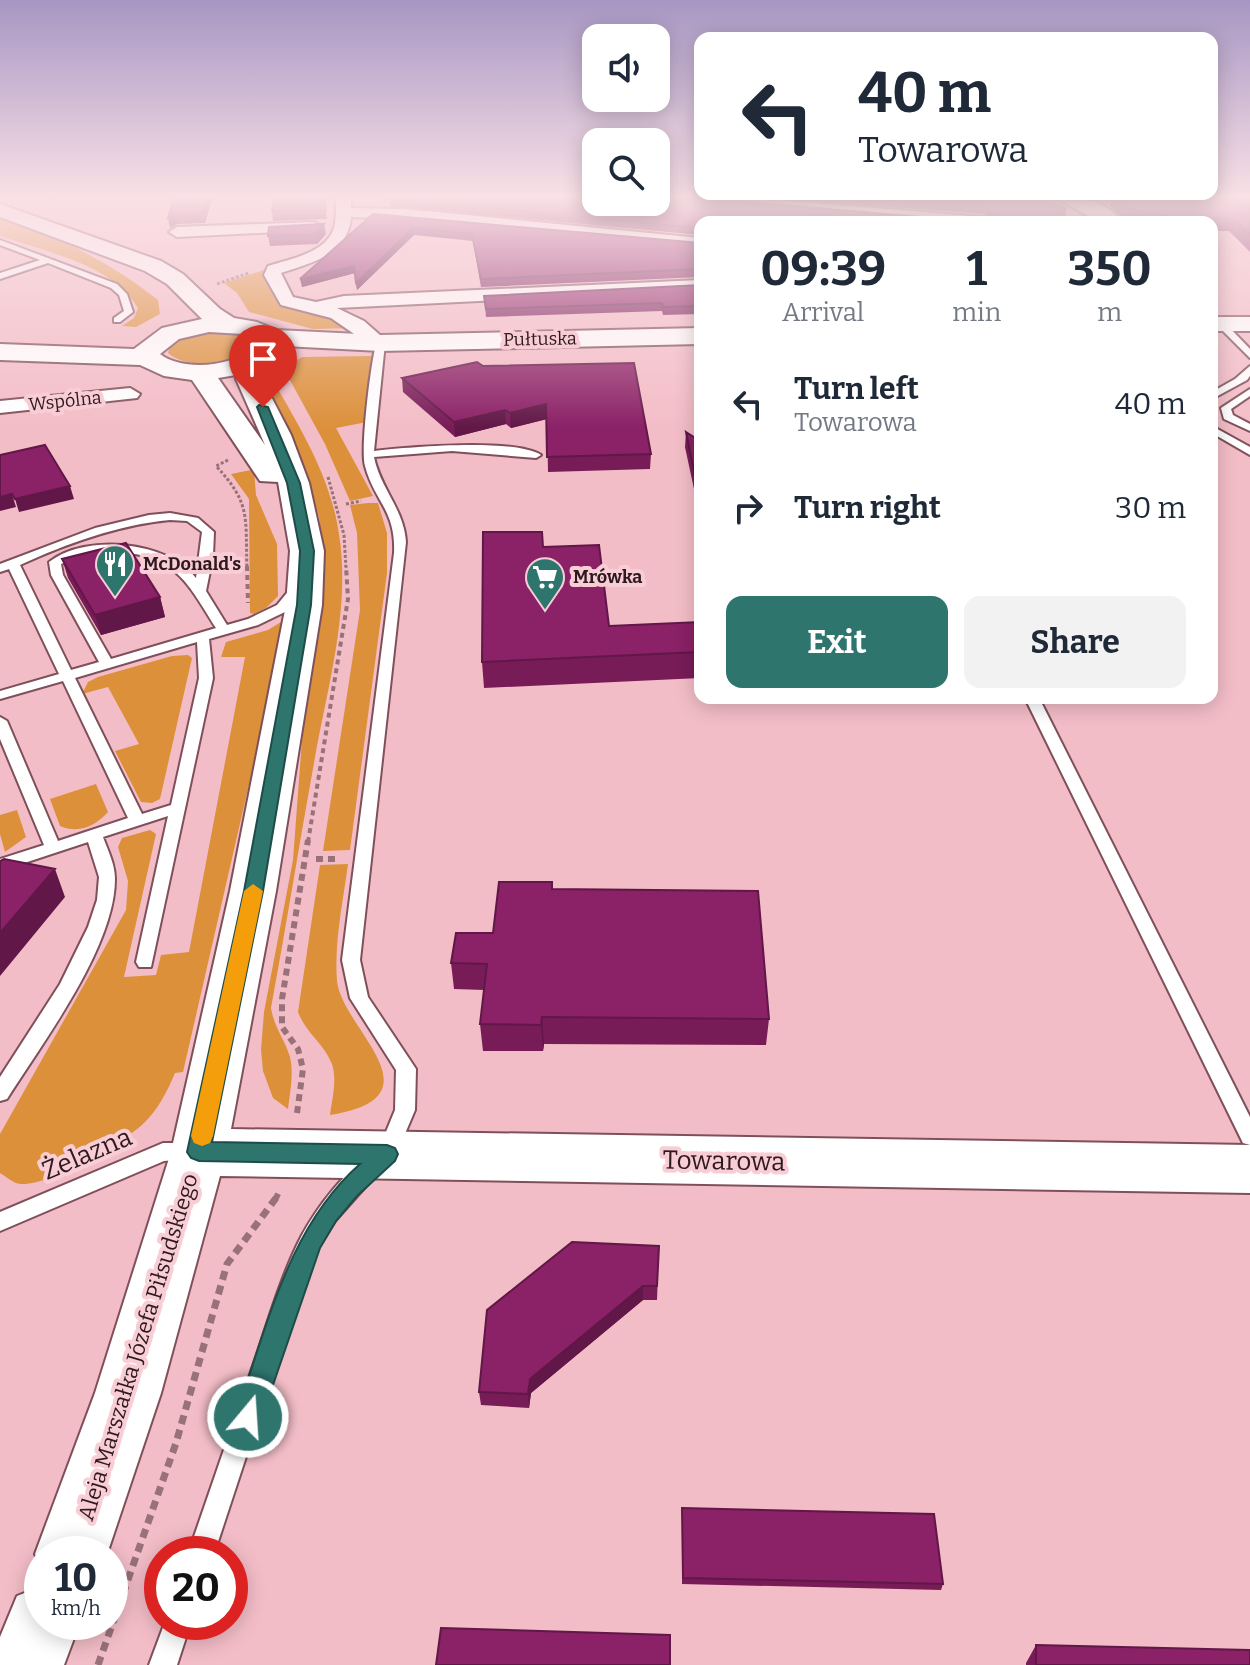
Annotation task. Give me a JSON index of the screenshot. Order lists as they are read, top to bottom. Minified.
{"streets":{"main road":["Pułtuska","Towarowa","Aleja Marszałka Józefa Piłsudskiego"],"street":["Wspólna"],"lane":["Żelazna"]},"crossings":[["Pułtuska","Aleja Marszałka Józefa Piłsudskiego"],["Żelazna","Towarowa"],["Żelazna","Aleja Marszałka Józefa Piłsudskiego"],["Towarowa","Aleja Marszałka Józefa Piłsudskiego"]],"places":{"restaurant":["McDonald's"],"supermarket":["Mrówka"]},"page":{"turn":["40 m","Towarowa"],"eta":["09:39","Arrival","1","min","350","m"],"list":[{"name":"Turn left","note":"Towarowa","value":"40 m"},{"name":"Turn right","value":"30 m"}],"buttons":["Exit","Share"],"speed":"10 km/h","limit":"20"}}
